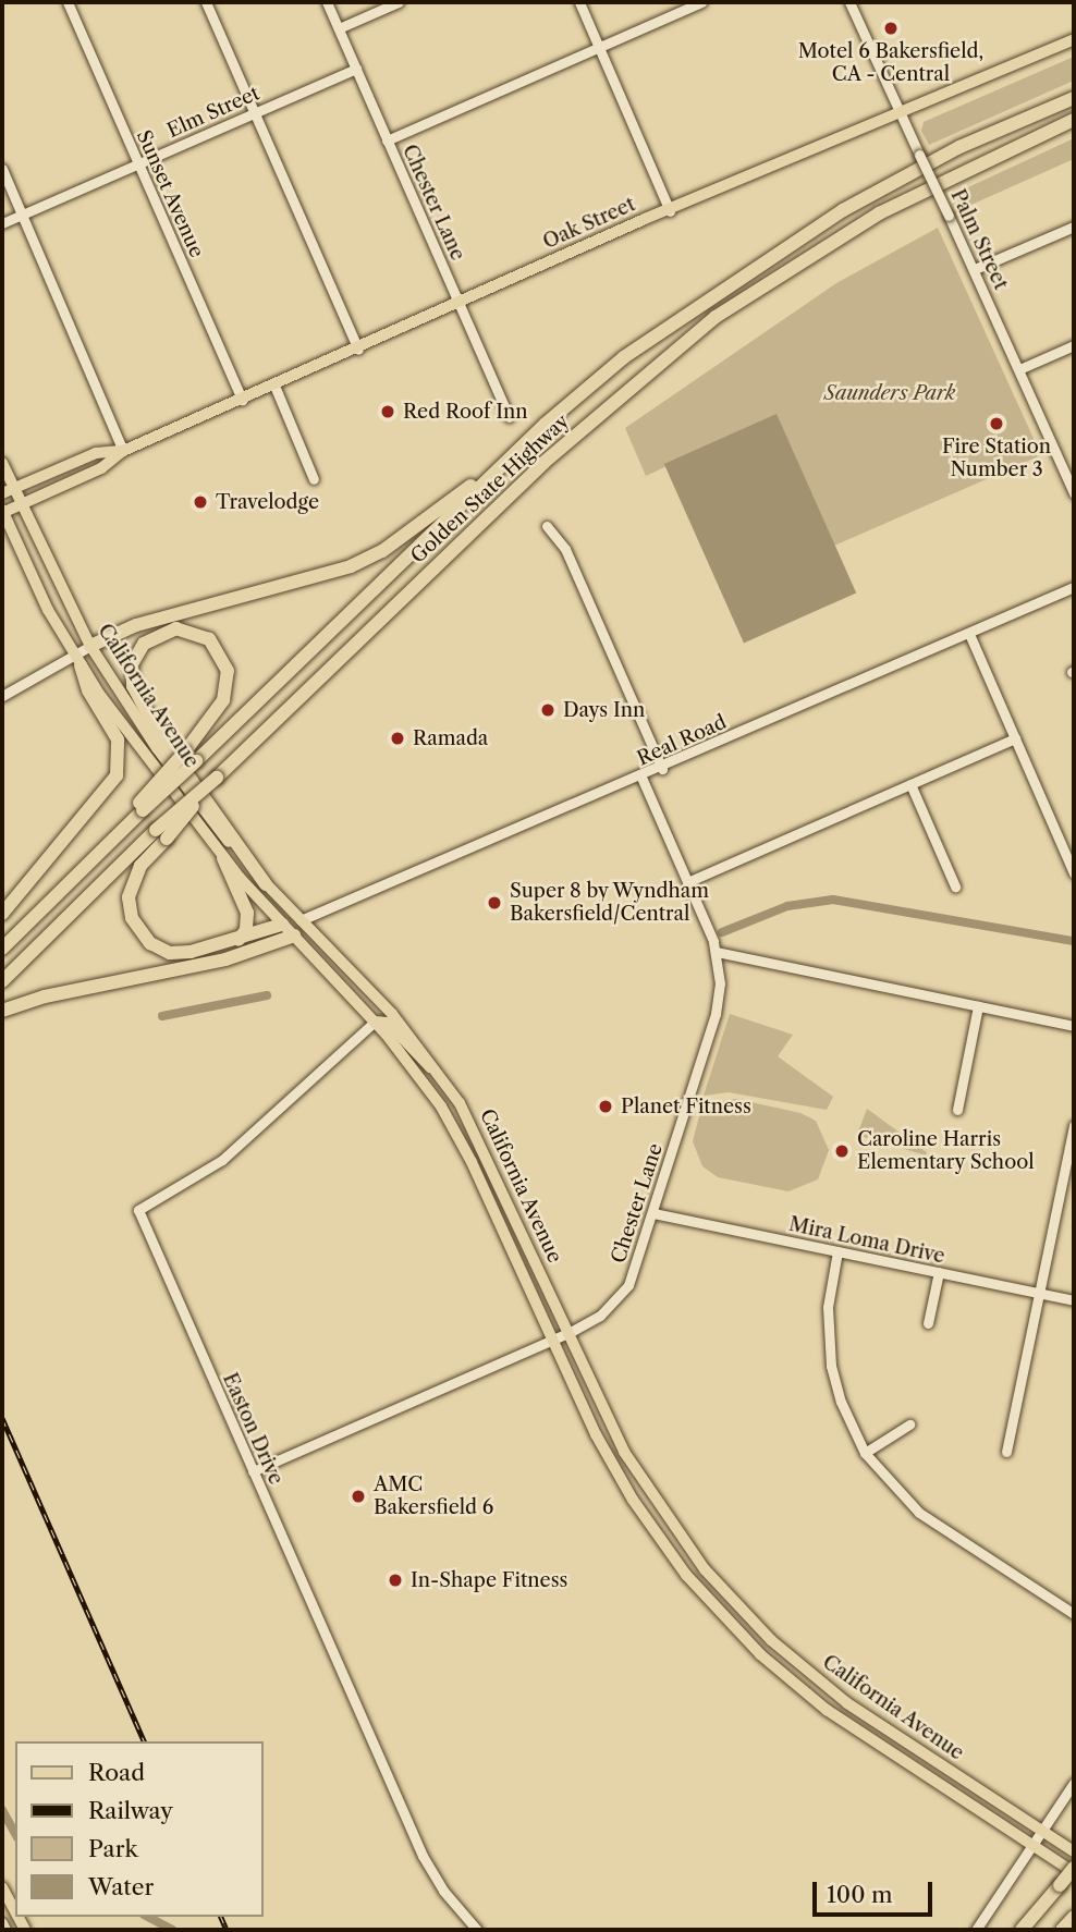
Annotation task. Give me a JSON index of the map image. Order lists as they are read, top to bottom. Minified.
{"streets":{"highway":["Golden State Highway"],"main road":["Oak Street","California Avenue"],"street":["Elm Street","Sunset Avenue","Chester Lane","Palm Street","Real Road","Mira Loma Drive","Easton Drive"]},"crossings":[["Elm Street","Sunset Avenue"],["Elm Street","Chester Lane"],["Sunset Avenue","Oak Street"],["Chester Lane","Oak Street"],["Chester Lane","California Avenue"],["Chester Lane","Real Road"],["Chester Lane","Mira Loma Drive"],["Chester Lane","Easton Drive"],["Oak Street","Palm Street"],["Oak Street","California Avenue"],["California Avenue","Real Road"],["California Avenue","Easton Drive"]],"parks":["Saunders Park"],"places":["Motel 6 Bakersfield, CA - Central","Red Roof Inn","Fire Station Number 3","Travelodge","Days Inn","Ramada","Super 8 by Wyndham Bakersfield/Central","Planet Fitness","Caroline Harris Elementary School","AMC Bakersfield 6","In-Shape Fitness"],"legend":["Road","Railway","Park","Water"],"scale_bar":"100 m"}
